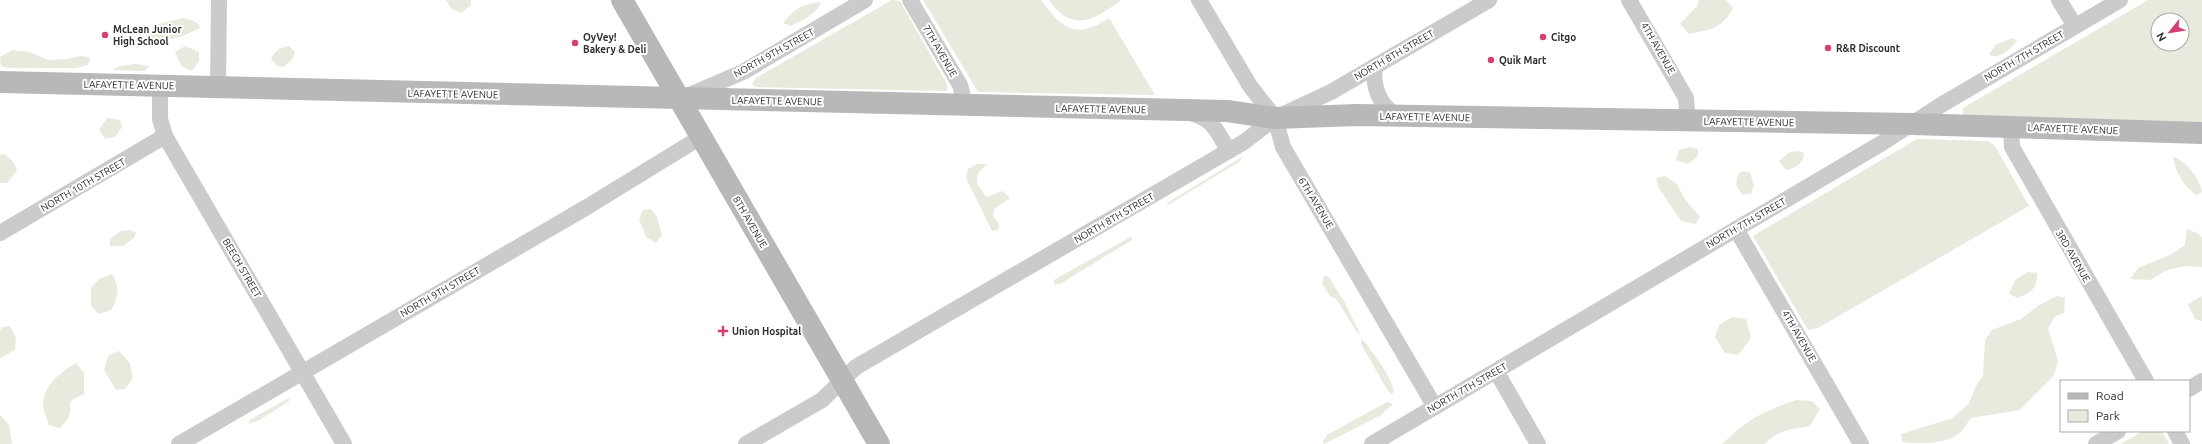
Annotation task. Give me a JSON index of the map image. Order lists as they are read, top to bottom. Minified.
{"streets":{"street":["4TH AVENUE","7TH AVENUE","NORTH 9TH STREET","NORTH 8TH STREET","NORTH 7TH STREET","LAFAYETTE AVENUE","NORTH 10TH STREET","6TH AVENUE","8TH AVENUE","3RD AVENUE","BEECH STREET"]},"crossings":[["4TH AVENUE","NORTH 7TH STREET"],["4TH AVENUE","LAFAYETTE AVENUE"],["7TH AVENUE","LAFAYETTE AVENUE"],["NORTH 9TH STREET","LAFAYETTE AVENUE"],["NORTH 9TH STREET","8TH AVENUE"],["NORTH 9TH STREET","BEECH STREET"],["NORTH 8TH STREET","LAFAYETTE AVENUE"],["NORTH 8TH STREET","6TH AVENUE"],["NORTH 8TH STREET","8TH AVENUE"],["NORTH 7TH STREET","LAFAYETTE AVENUE"],["NORTH 7TH STREET","6TH AVENUE"],["LAFAYETTE AVENUE","6TH AVENUE"],["LAFAYETTE AVENUE","8TH AVENUE"],["LAFAYETTE AVENUE","3RD AVENUE"],["LAFAYETTE AVENUE","BEECH STREET"],["NORTH 10TH STREET","BEECH STREET"]],"places":{"other":["McLean Junior High School","Citgo","OyVey! Bakery & Deli","R&R Discount","Quik Mart"],"health":["Union Hospital"]},"legend":["Road","Park"],"north":"bottom left"}
